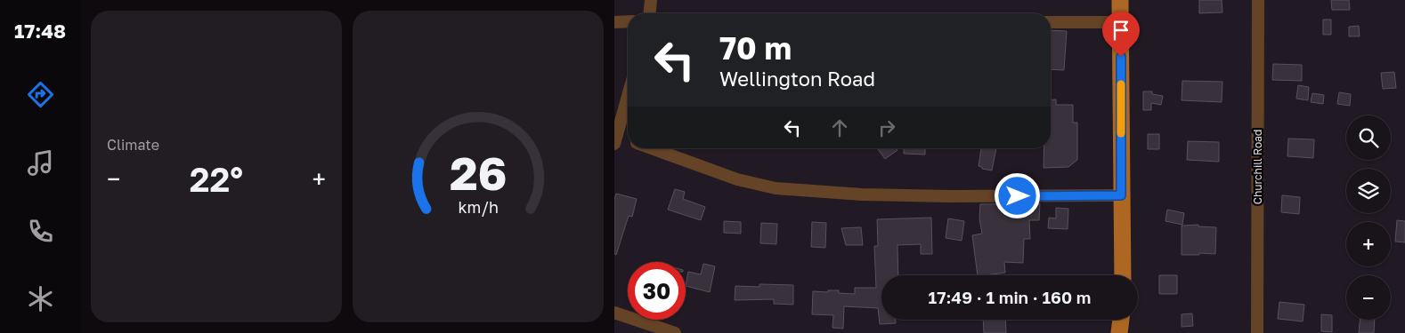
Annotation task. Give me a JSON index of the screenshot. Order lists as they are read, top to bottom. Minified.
{"streets":{"street":["Churchill Road"]},"page":{"tabs":"17:48","tile":"Climate","turn":["70 m","Wellington Road"],"map_buttons":["+","−"],"heat":["−","22°","+"],"limit":"30","trip":"17:49 · 1 min · 160 m","gauge":["26","km/h"]}}
